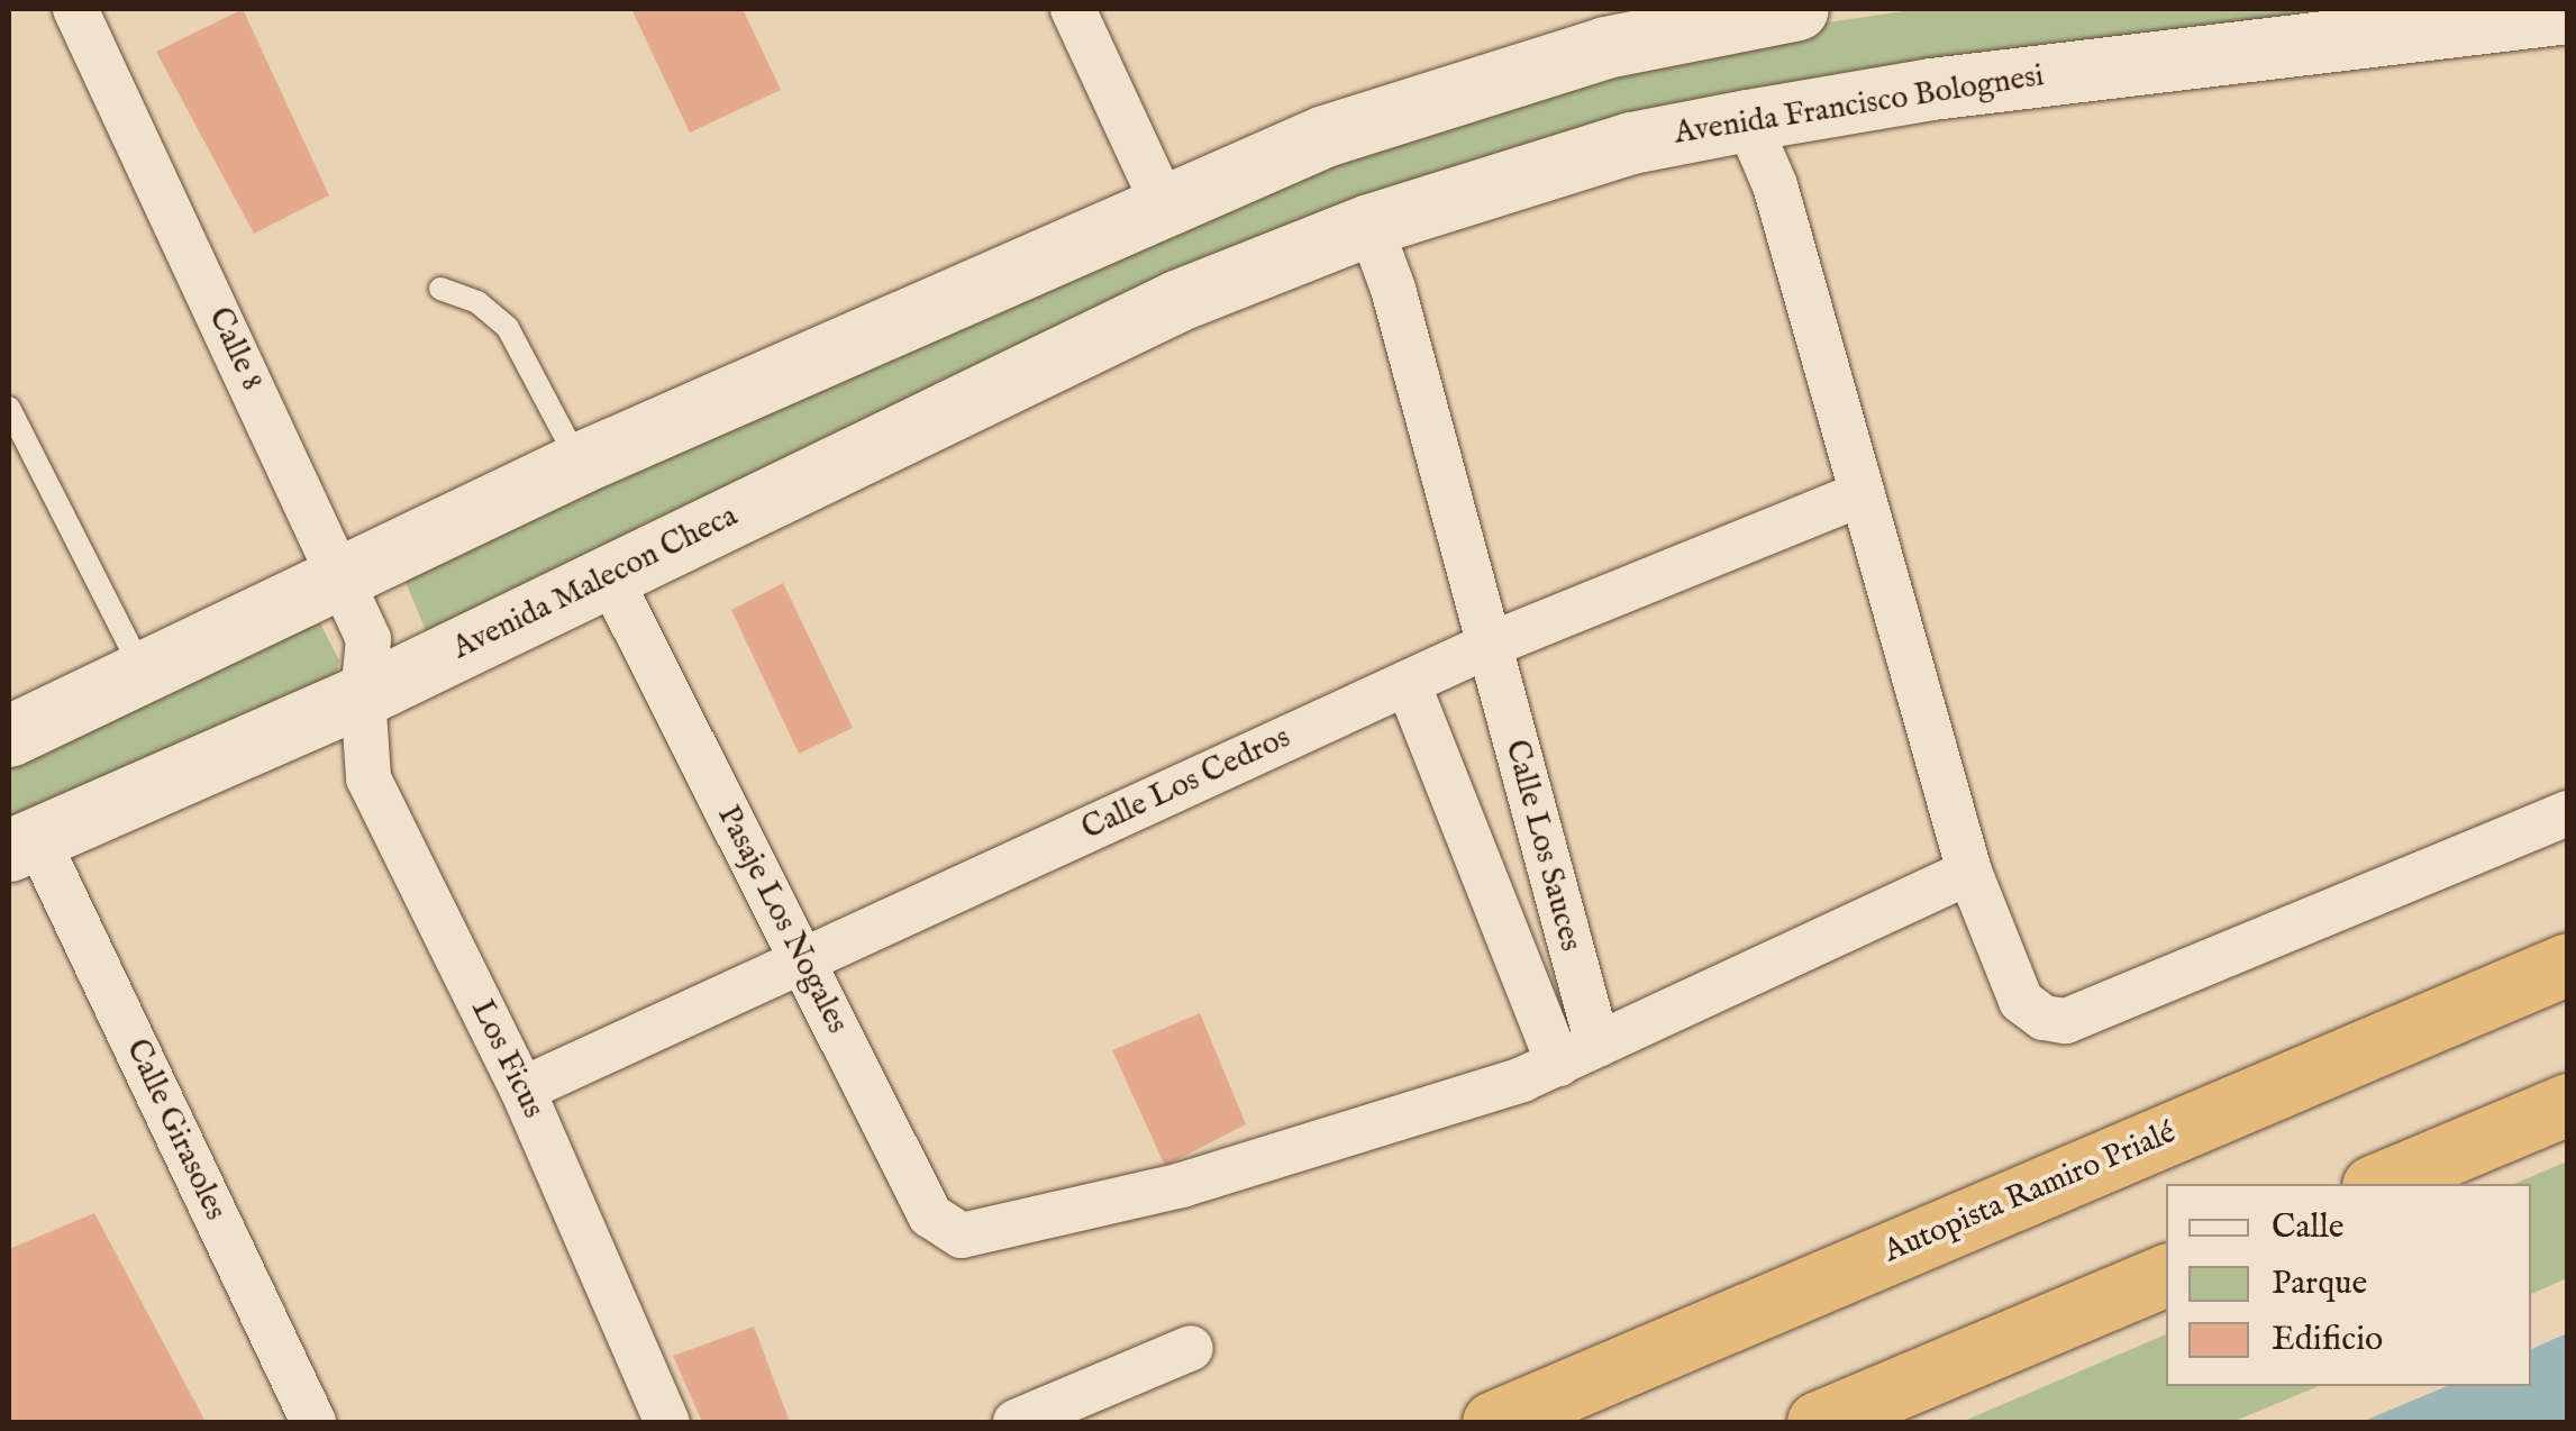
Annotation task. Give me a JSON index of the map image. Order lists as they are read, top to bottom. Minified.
{"streets":{"highway":["Autopista Ramiro Prialé"],"main road":["Avenida Francisco Bolognesi","Avenida Malecon Checa"],"street":["Calle 8","Calle Los Cedros","Calle Los Sauces","Pasaje Los Nogales","Los Ficus","Calle Girasoles"]},"crossings":[["Avenida Francisco Bolognesi","Avenida Malecon Checa"],["Avenida Francisco Bolognesi","Calle Los Sauces"],["Calle 8","Avenida Malecon Checa"],["Calle 8","Los Ficus"],["Avenida Malecon Checa","Pasaje Los Nogales"],["Avenida Malecon Checa","Los Ficus"],["Avenida Malecon Checa","Calle Girasoles"],["Calle Los Cedros","Calle Los Sauces"],["Calle Los Cedros","Pasaje Los Nogales"],["Calle Los Cedros","Los Ficus"],["Calle Los Sauces","Pasaje Los Nogales"]],"legend":["Calle","Parque","Edificio"]}
